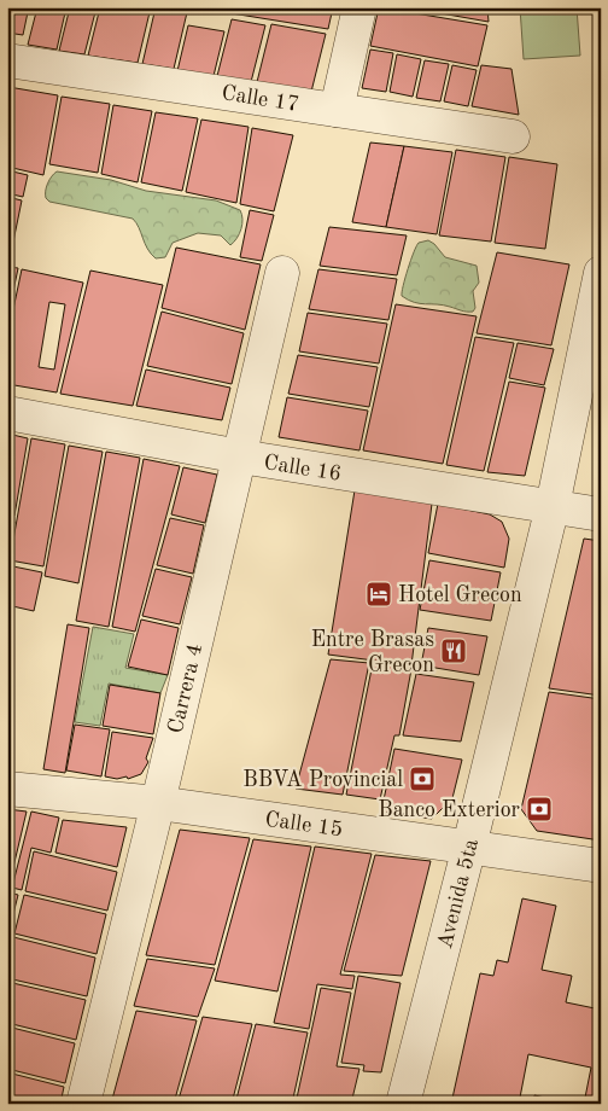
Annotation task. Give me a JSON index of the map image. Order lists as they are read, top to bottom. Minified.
{"streets":{"street":["Calle 17","Calle 16","Carrera 4","Calle 15","Avenida 5ta"]},"crossings":[["Calle 16","Carrera 4"],["Calle 16","Avenida 5ta"],["Carrera 4","Calle 15"],["Calle 15","Avenida 5ta"]],"places":{"hotel":["Hotel Grecon"],"restaurant":["Entre Brasas Grecon"],"bank":["BBVA Provincial","Banco Exterior"]}}
